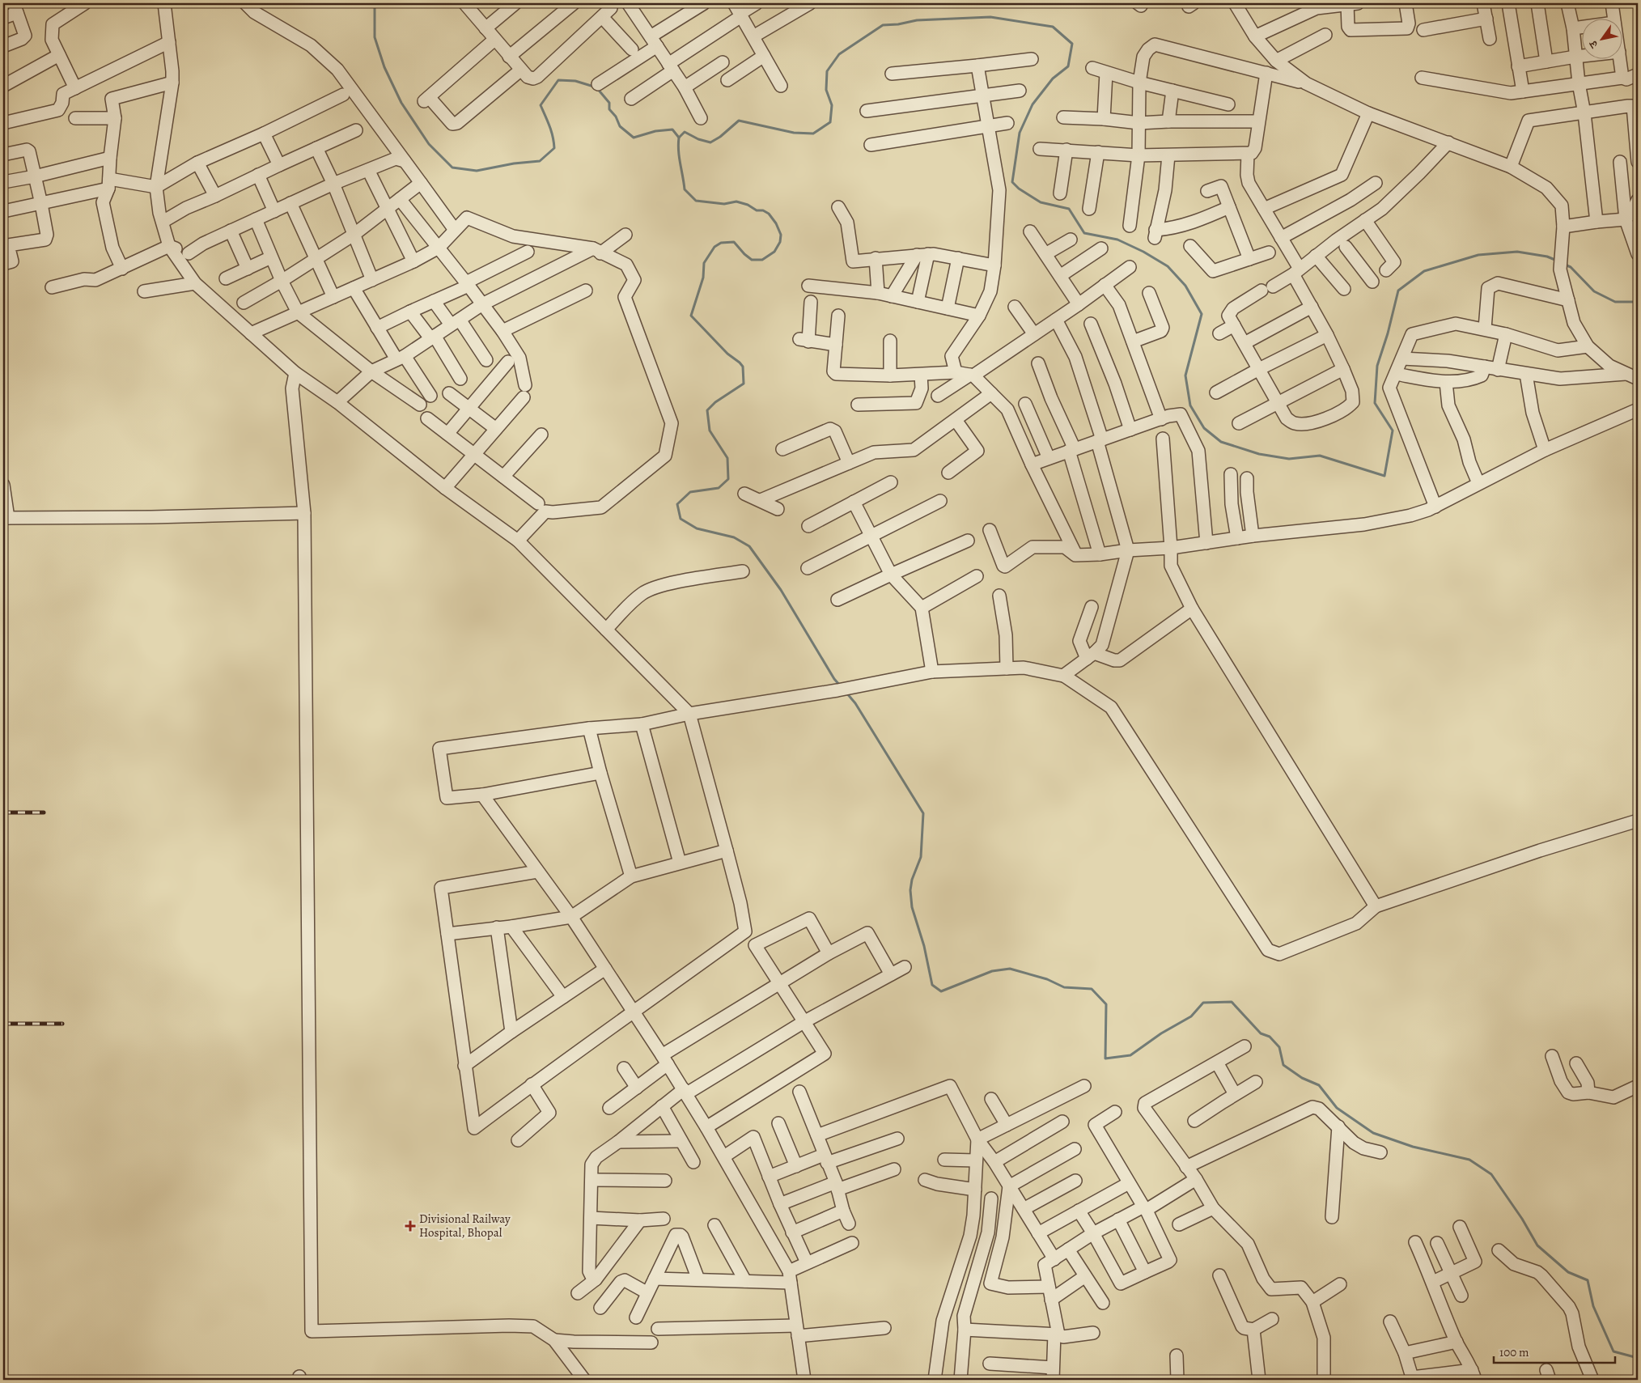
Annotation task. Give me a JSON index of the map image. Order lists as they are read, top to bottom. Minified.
{"places":{"health":["Divisional Railway Hospital, Bhopal"]},"scale_bar":"100 m","north":"bottom left"}
